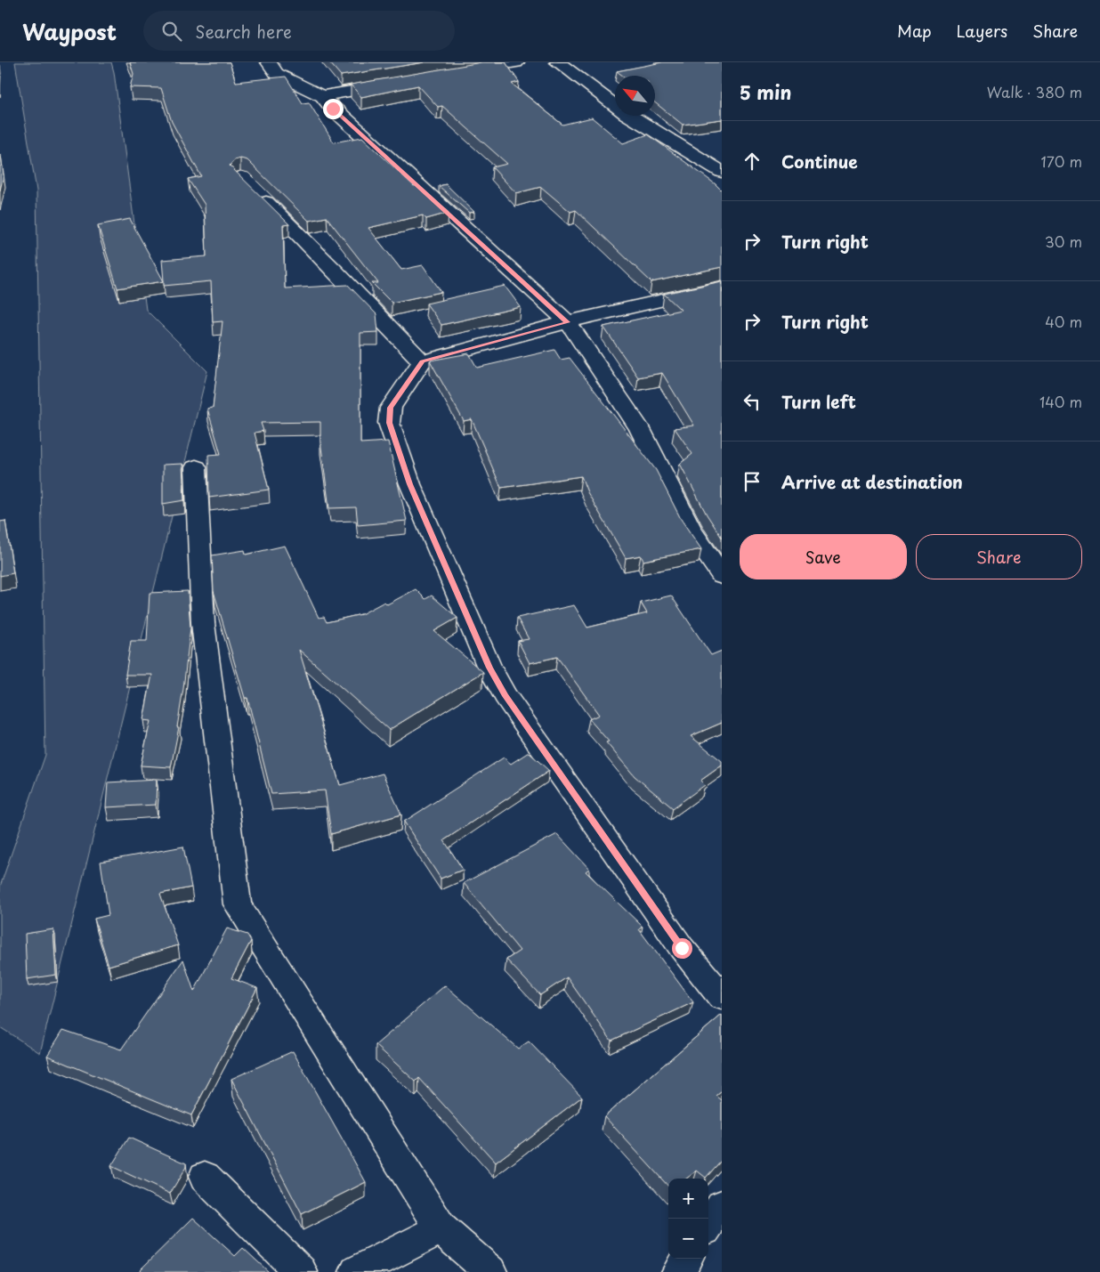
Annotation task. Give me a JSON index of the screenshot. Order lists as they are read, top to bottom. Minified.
{"north":"top left","page":{"header":"Waypost","search":"Search here","nav":["Map","Layers","Share"],"heading":["5 min","Walk · 380 m"],"list":[["Continue","170 m"],["Turn right","30 m"],["Turn right","40 m"],["Turn left","140 m"],"Arrive at destination"],"buttons":["Save","Share"],"map_buttons":["+","−"]}}
